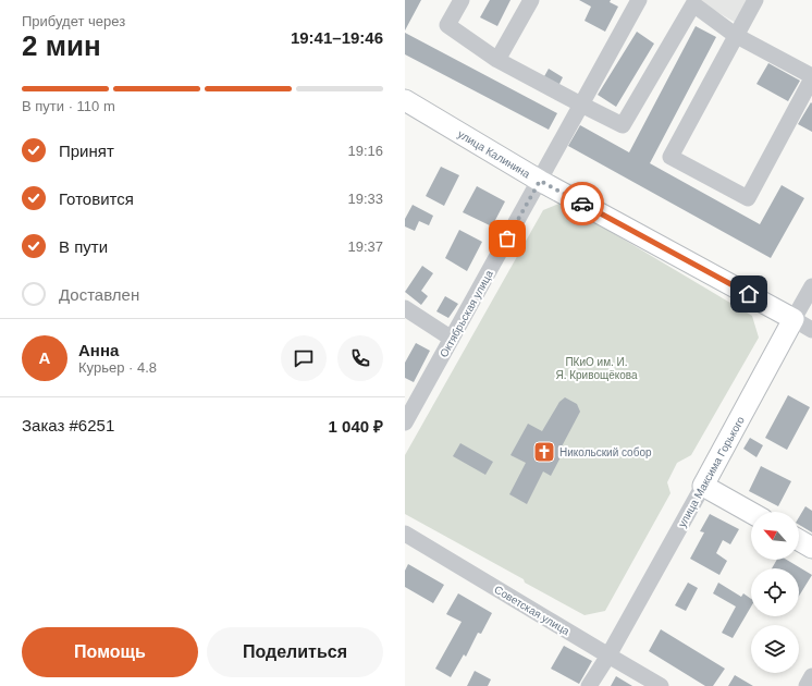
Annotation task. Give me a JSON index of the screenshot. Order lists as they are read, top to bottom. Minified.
{"streets":{"main road":["улица Калинина","улица Максима Горького"],"street":["Октябрьская улица","Советская улица"]},"crossings":[["улица Калинина","Октябрьская улица"],["улица Калинина","улица Максима Горького"],["улица Максима Горького","Советская улица"]],"parks":["ПКиО им. И. Я. Кривощёкова"],"places":{"church":["Никольский собор"]},"north":"top left","page":{"heading":["2 мин","Прибудет через","19:41–19:46"],"panel":["Анна","Курьер · 4.8","Заказ #6251","1 040 ₽"],"bar":"В пути · 110 m","list":[["Принят","19:16"],["Готовится","19:33"],["В пути","19:37"],"Доставлен"],"round":"А","buttons":["Помощь","Поделиться"]}}
